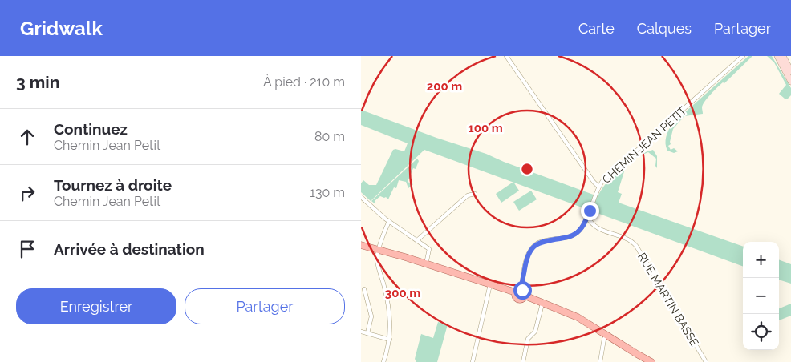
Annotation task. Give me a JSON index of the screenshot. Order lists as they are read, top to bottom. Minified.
{"streets":{"street":["CHEMIN JEAN PETIT","RUE MARTIN BASSE"]},"crossings":[["CHEMIN JEAN PETIT","RUE MARTIN BASSE"]],"page":{"header":"Gridwalk","nav":["Carte","Calques","Partager"],"heading":["3 min","À pied · 210 m"],"list":[["Continuez","Chemin Jean Petit","80 m"],["Tournez à droite","Chemin Jean Petit","130 m"],"Arrivée à destination"],"map_buttons":["+","−"],"buttons":["Enregistrer","Partager"]},"rings":["200 m","100 m","300 m"]}
